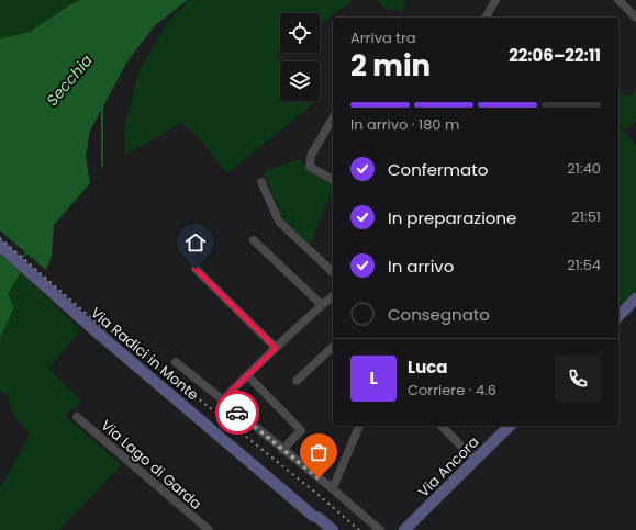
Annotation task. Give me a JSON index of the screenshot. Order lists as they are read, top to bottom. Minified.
{"streets":{"street":["Via Radici in Monte","Via Lago di Garda","Via Ancora"]},"water":["Secchia"],"page":{"heading":["2 min","Arriva tra","22:06–22:11"],"panel":["Luca","Corriere · 4.6"],"bar":"In arrivo · 180 m","list":[["Confermato","21:40"],["In preparazione","21:51"],["In arrivo","21:54"],"Consegnato"],"round":"L"}}
